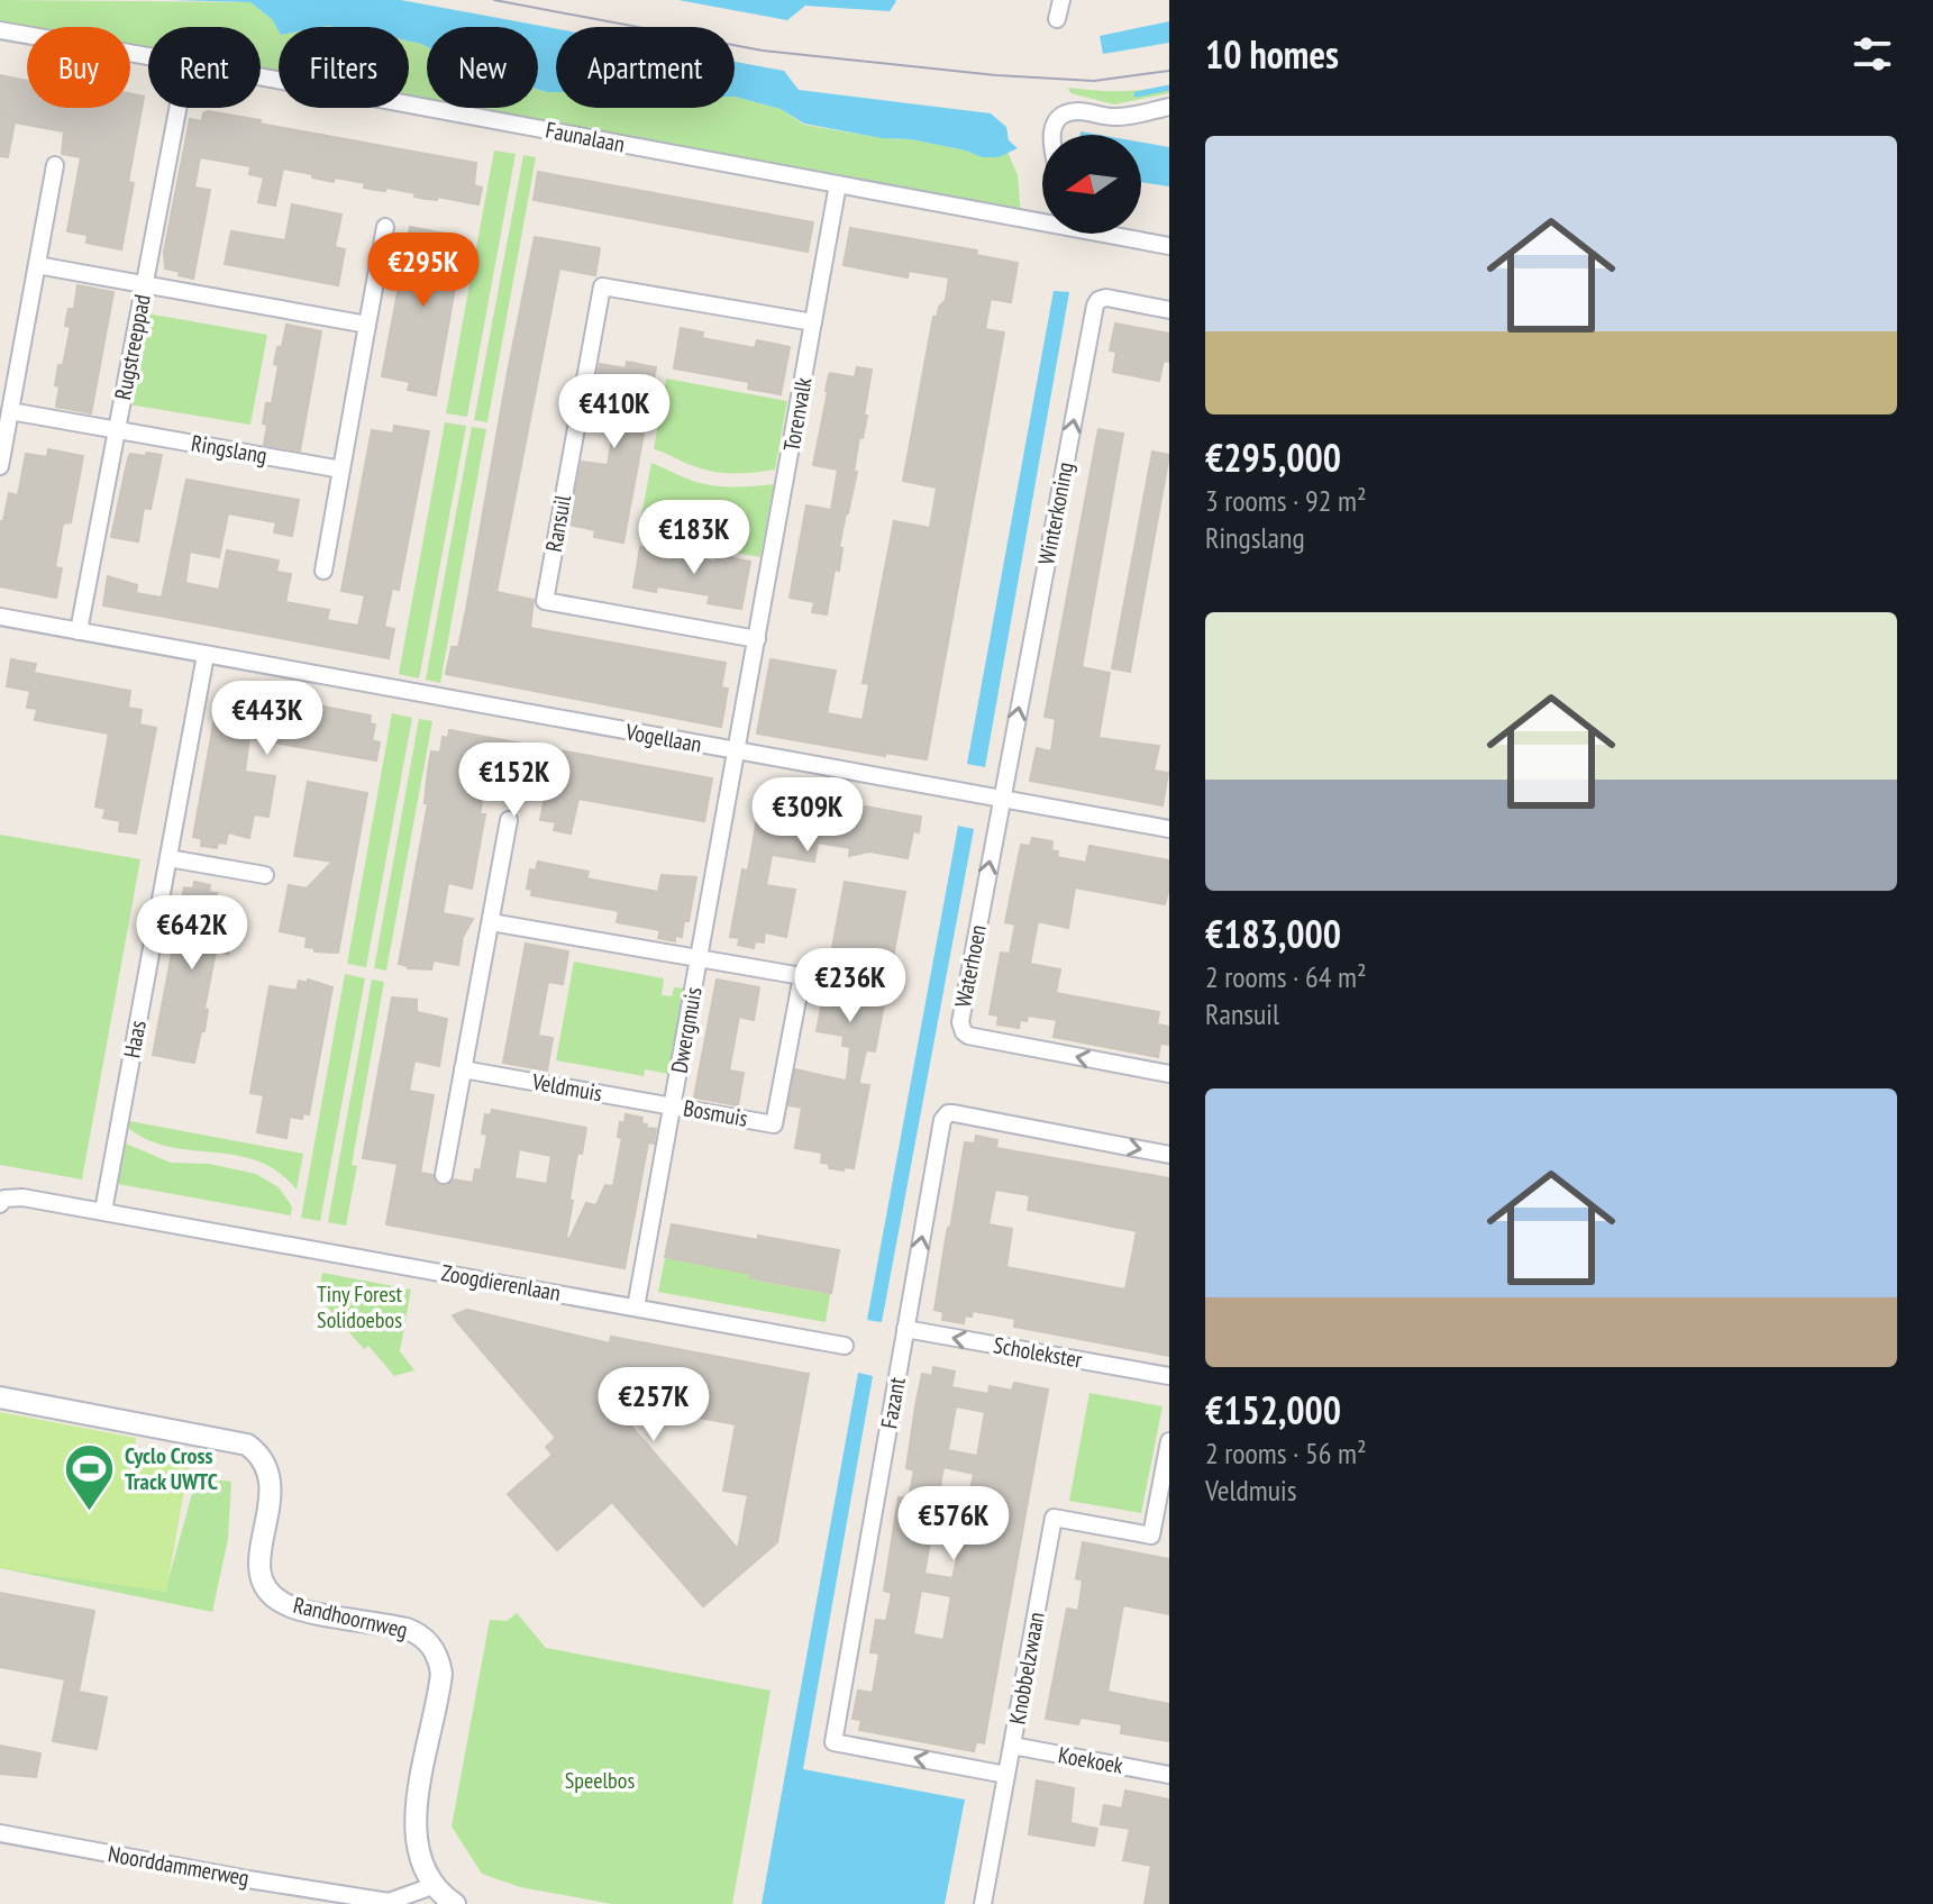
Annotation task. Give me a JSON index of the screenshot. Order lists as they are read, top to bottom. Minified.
{"streets":{"street":["Faunalaan","Rugstreeppad","Torenvalk","Ringslang","Winterkoning","Ransuil","Vogellaan","Waterhoen","Dwergmuis","Haas","Veldmuis","Bosmuis","Zoogdierenlaan","Scholekster","Fazant","Randhoornweg","Knobbelzwaan","Koekoek","Noorddammerweg"]},"crossings":[["Faunalaan","Torenvalk"],["Rugstreeppad","Ringslang"],["Rugstreeppad","Vogellaan"],["Torenvalk","Ransuil"],["Torenvalk","Vogellaan"],["Torenvalk","Dwergmuis"],["Winterkoning","Vogellaan"],["Winterkoning","Waterhoen"],["Vogellaan","Waterhoen"],["Vogellaan","Dwergmuis"],["Vogellaan","Haas"],["Dwergmuis","Veldmuis"],["Dwergmuis","Bosmuis"],["Dwergmuis","Zoogdierenlaan"],["Haas","Zoogdierenlaan"],["Veldmuis","Bosmuis"],["Scholekster","Fazant"],["Fazant","Knobbelzwaan"],["Randhoornweg","Noorddammerweg"],["Knobbelzwaan","Koekoek"]],"one_way":["Winterkoning","Scholekster"],"parks":["Tiny Forest Solidoebos","Speelbos"],"places":{"sports":["Cyclo Cross Track UWTC"]},"north":"left","page":{"heading":"10 homes","chip":["Buy","Rent","Filters","New","Apartment"],"list":[{"name":"€295,000","note":"3 rooms · 92 m² · Ringslang"},{"name":"€183,000","note":"2 rooms · 64 m² · Ransuil"},{"name":"€152,000","note":"2 rooms · 56 m² · Veldmuis"}],"price":["€295K","€410K","€183K","€443K","€152K","€309K","€642K","€236K","€257K","€576K"]}}
